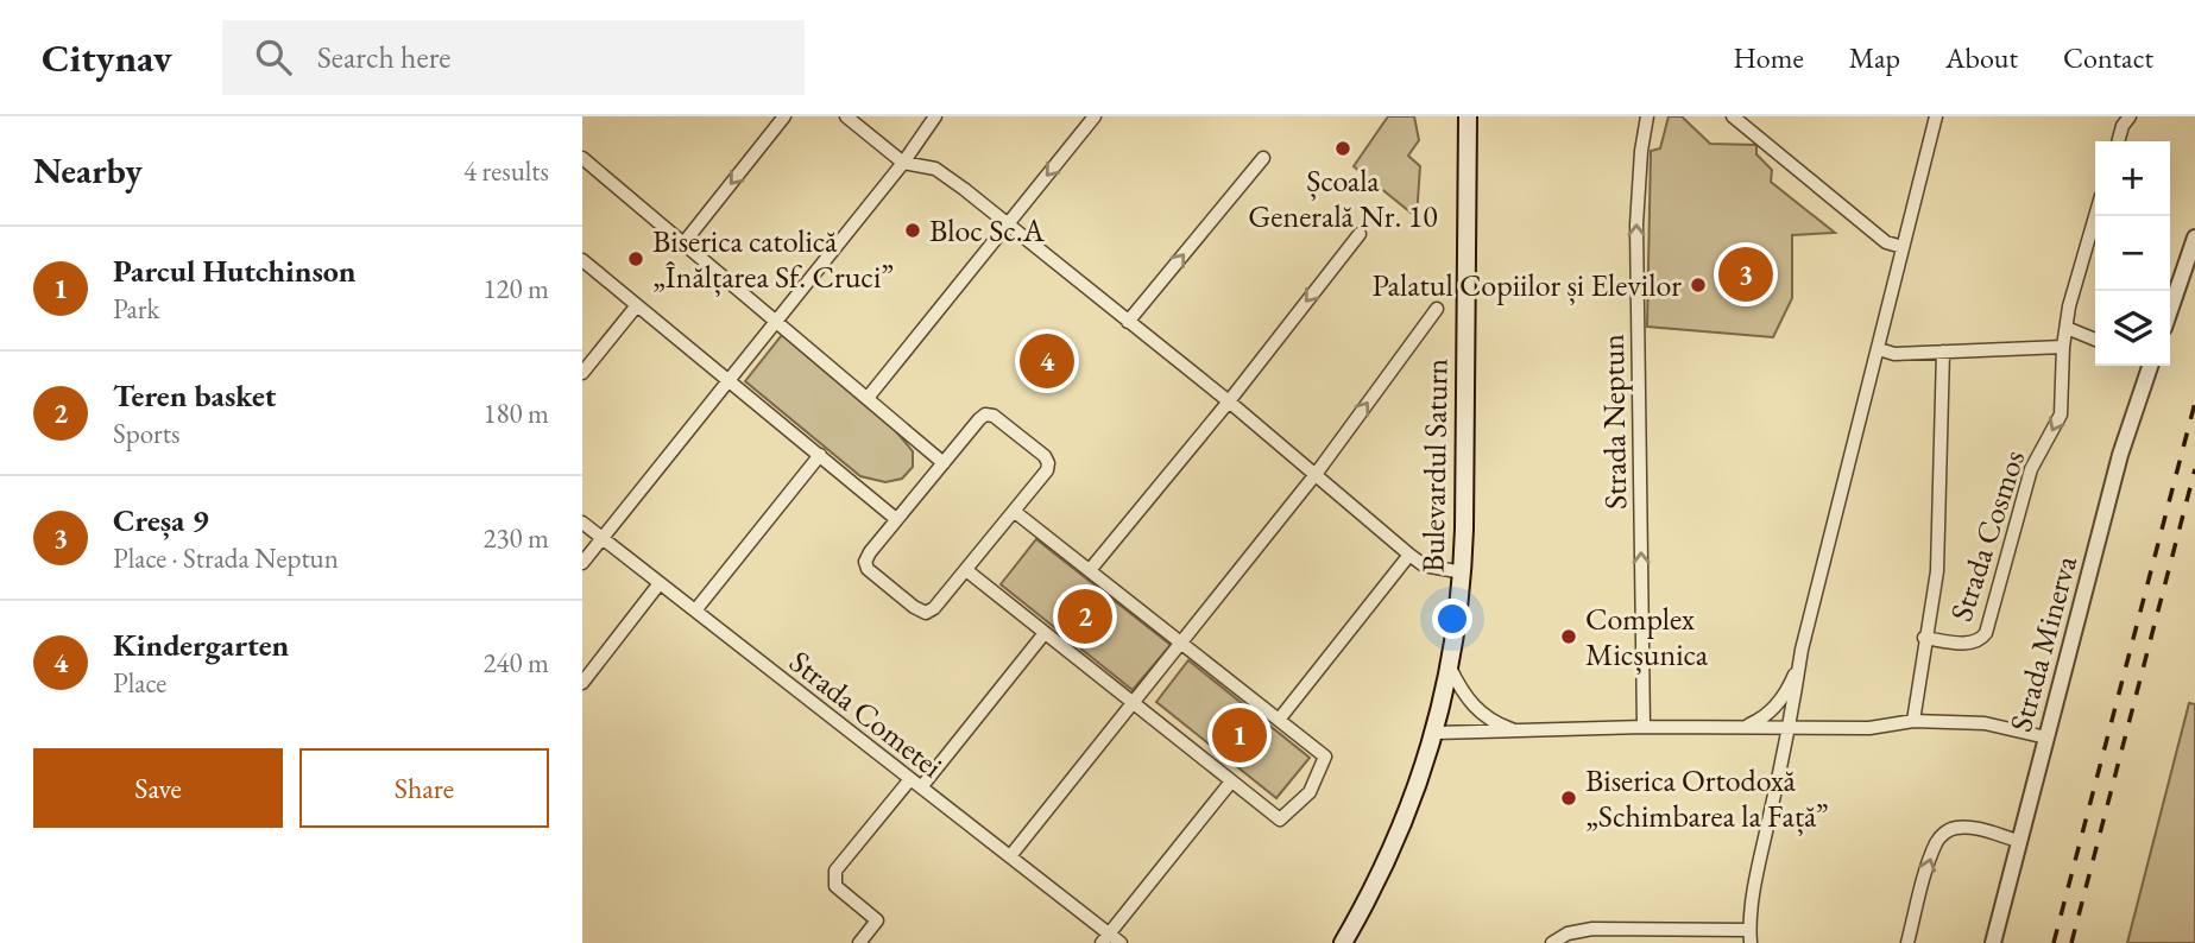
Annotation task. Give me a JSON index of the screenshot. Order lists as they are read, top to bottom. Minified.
{"streets":{"main road":["Bulevardul Saturn"],"street":["Strada Neptun","Strada Cosmos","Strada Minerva","Strada Cometei"]},"one_way":["Strada Neptun"],"places":["Școala Generală Nr. 10","Bloc Sc.A","Biserica catolică „Înălțarea Sf. Cruci”","Palatul Copiilor și Elevilor","Complex Micșunica","Biserica Ortodoxă „Schimbarea la Față”"],"page":{"header":"Citynav","search":"Search here","nav":["Home","Map","About","Contact"],"heading":["Nearby","4 results"],"map_buttons":["+","−"],"list":[{"mark":"1","name":"Parcul Hutchinson","note":"Park","value":"120 m"},{"mark":"2","name":"Teren basket","note":"Sports","value":"180 m"},{"mark":"3","name":"Creșa 9","note":"Place · Strada Neptun","value":"230 m"},{"mark":"4","name":"Kindergarten","note":"Place","value":"240 m"}],"pins":["3","4","2","1"],"buttons":["Save","Share"]}}
